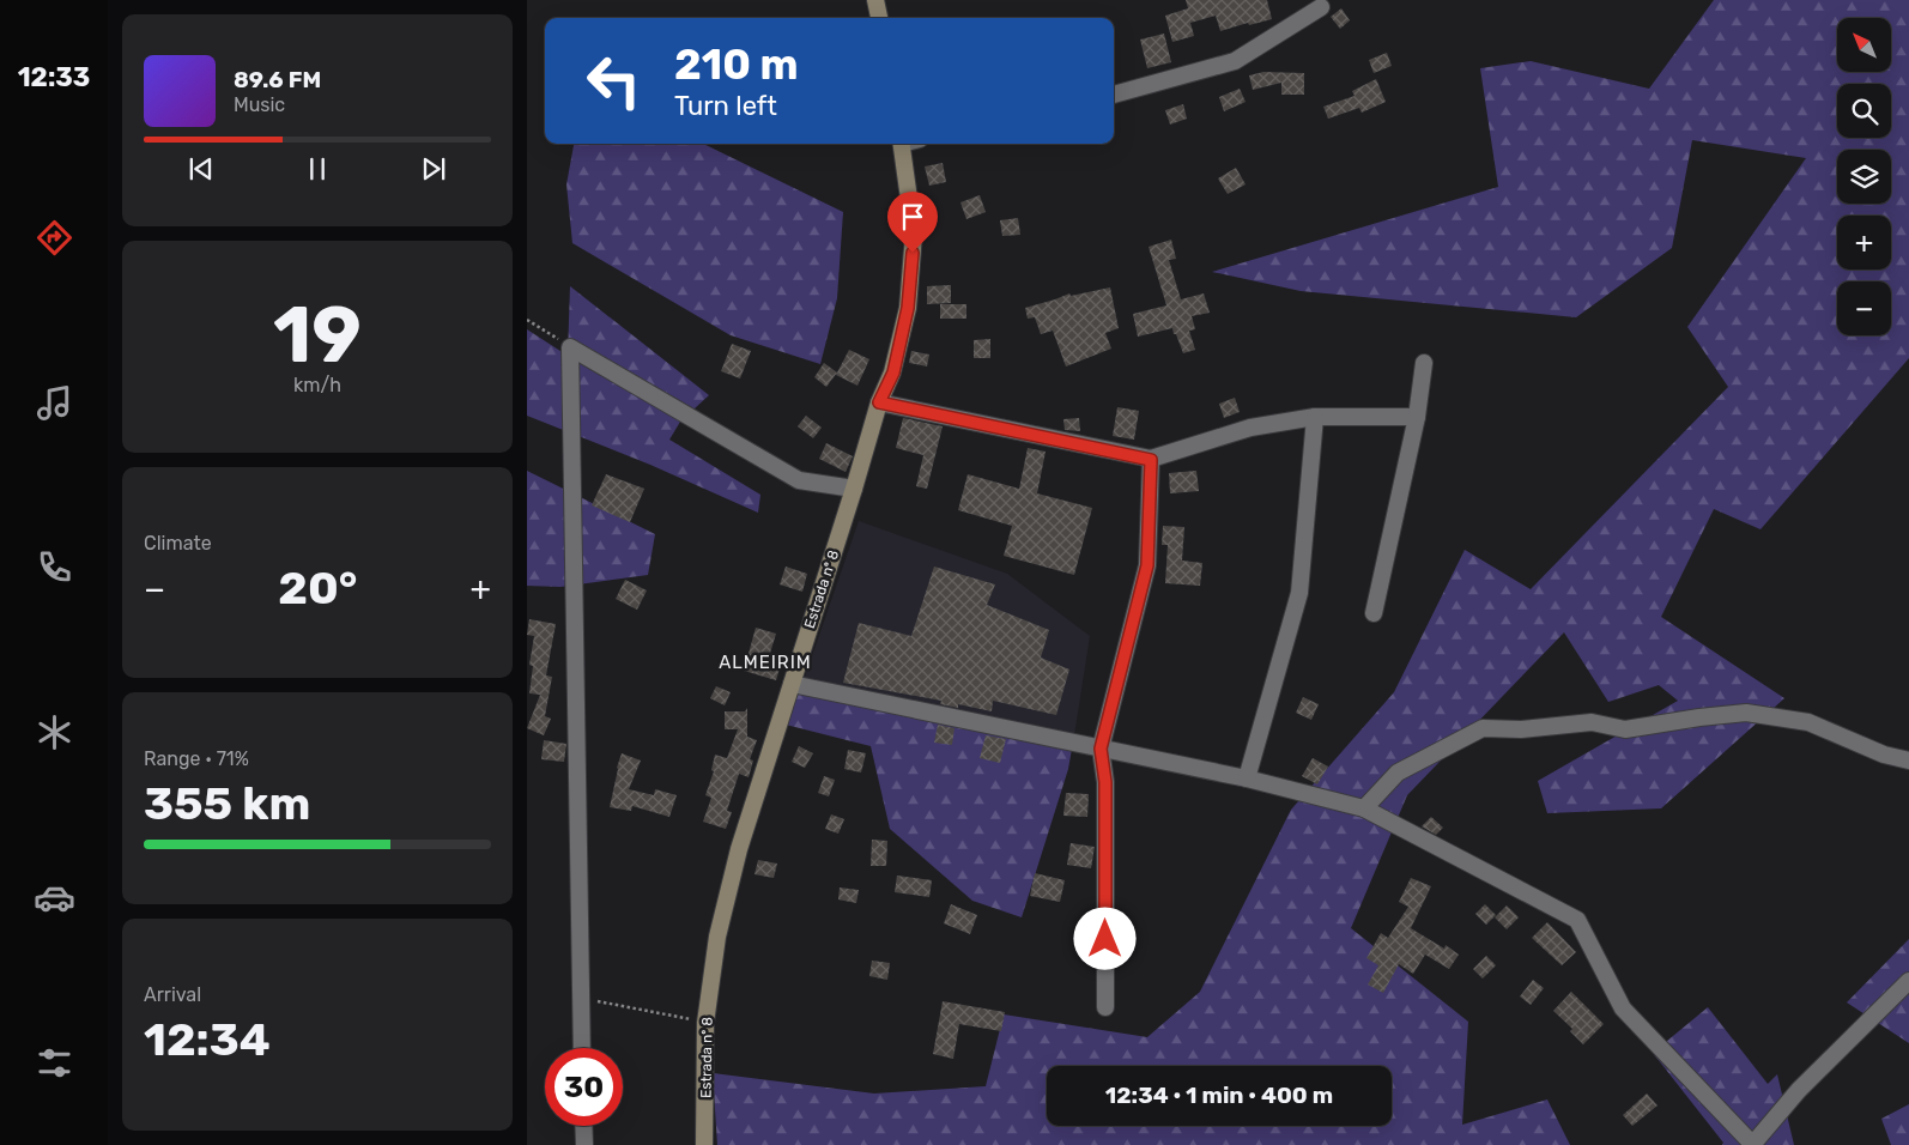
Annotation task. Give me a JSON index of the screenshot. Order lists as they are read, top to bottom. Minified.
{"streets":{"main road":["Estrada nº 8"]},"districts":["ALMEIRIM"],"north":"top left","page":{"tabs":"12:33","map_buttons":["+","−"],"turn":["210 m","Turn left"],"song":["89.6 FM","Music"],"tile":[["19","km/h"],"Climate",["Range · 71%","355 km"],["Arrival","12:34"]],"heat":["−","20°","+"],"limit":"30","trip":"12:34 · 1 min · 400 m"}}
